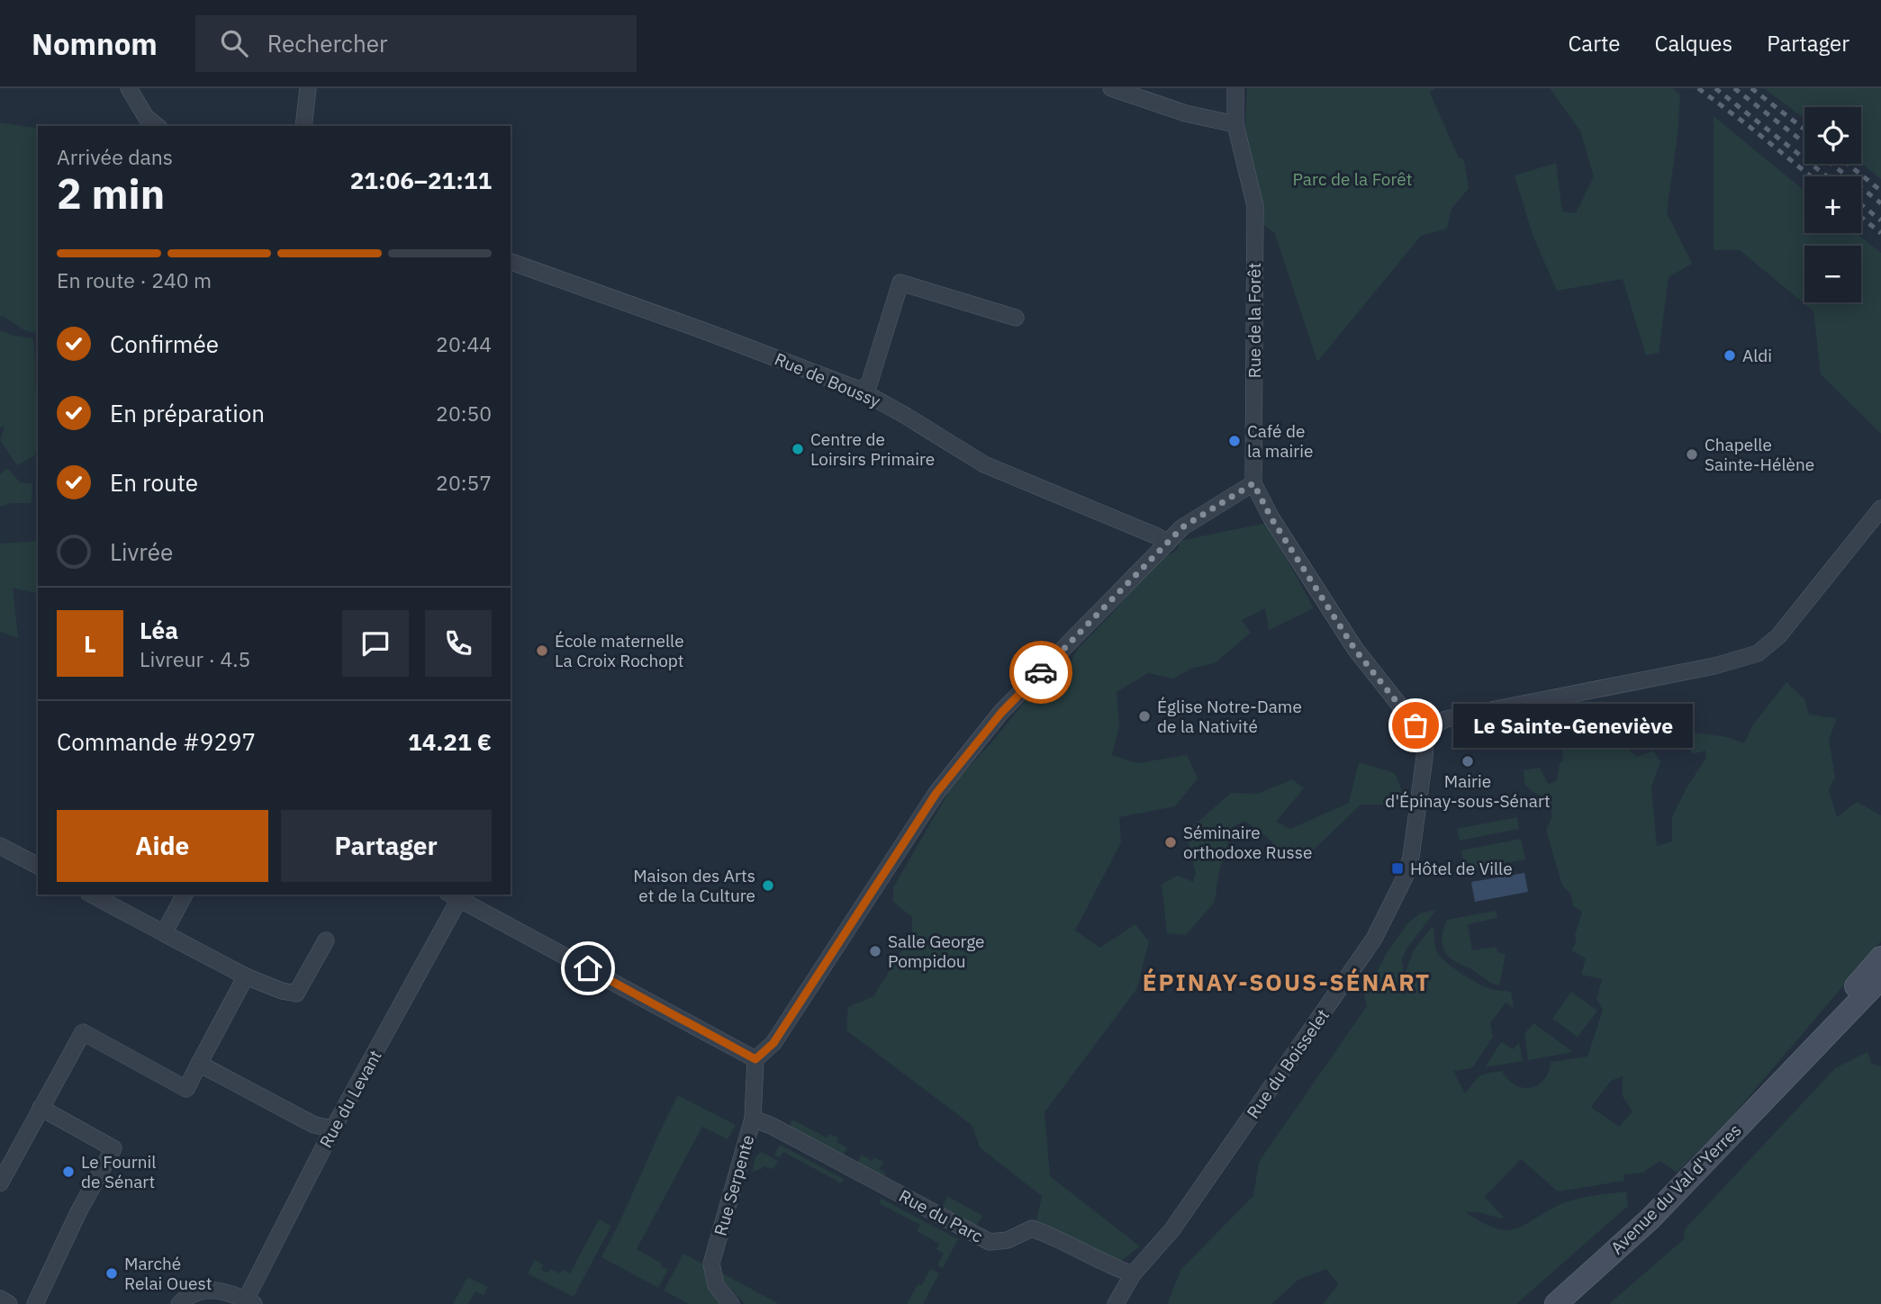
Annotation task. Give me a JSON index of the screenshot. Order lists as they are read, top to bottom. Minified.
{"streets":{"main road":["Avenue du Val d'Yerres"],"street":["Rue de la Forêt","Rue de Boussy","Rue du Boisselet","Rue du Levant","Rue Serpente","Rue du Parc"]},"crossings":[["Rue du Boisselet","Rue du Parc"],["Rue Serpente","Rue du Parc"]],"districts":["ÉPINAY-SOUS-SÉNART"],"parks":["Parc de la Forêt"],"places":{"other":["Aldi","Café de la mairie","Centre de Loirsirs Primaire","Chapelle Sainte-Hélène","École maternelle La Croix Rochopt","Église Notre-Dame de la Nativité","Le Sainte-Geneviève","Mairie d'Épinay-sous-Sénart","Séminaire orthodoxe Russe","Maison des Arts et de la Culture","Salle George Pompidou","Le Fournil de Sénart","Marché Relai Ouest"],"transit":["Hôtel de Ville"]},"page":{"header":"Nomnom","search":"Rechercher","nav":["Carte","Calques","Partager"],"map_buttons":["+","−"],"heading":["2 min","Arrivée dans","21:06–21:11"],"panel":["Léa","Livreur · 4.5","Commande #9297","14.21 €"],"bar":"En route · 240 m","list":[["Confirmée","20:44"],["En préparation","20:50"],["En route","20:57"],"Livrée"],"round":"L","bubble":"Le Sainte-Geneviève","buttons":["Aide","Partager"]}}
